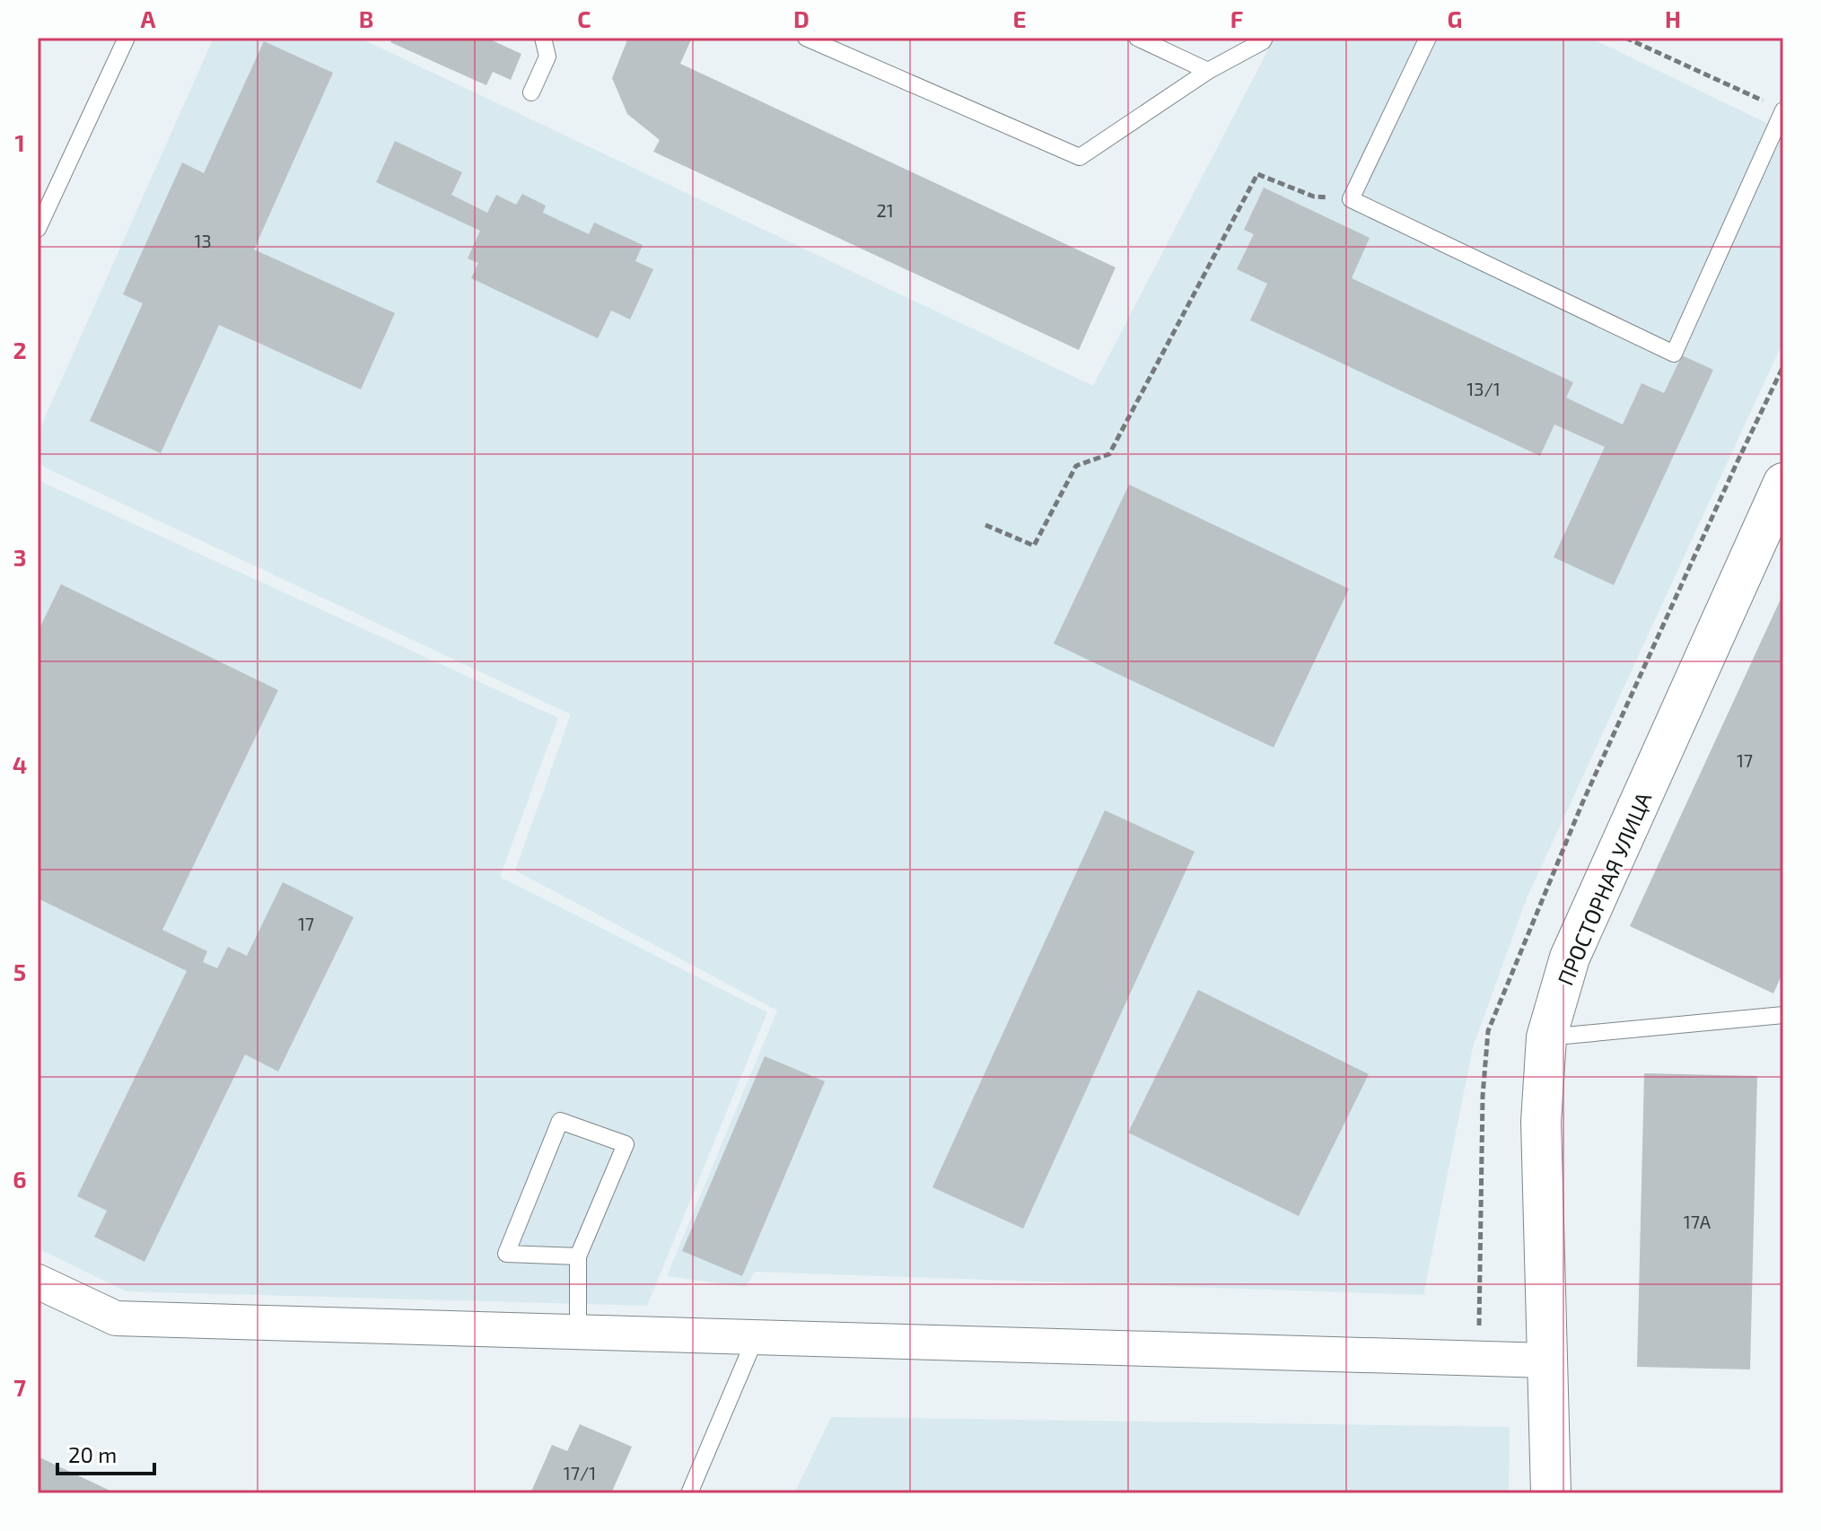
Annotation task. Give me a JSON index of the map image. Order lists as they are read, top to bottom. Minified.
{"streets":{"street":["ПРОСТОРНАЯ УЛИЦА"]},"house_numbers":["21","13","13/1","17","17","17А","17/1"],"scale_bar":"20 m","grid":{"columns":["A","B","C","D","E","F","G","H"],"rows":["1","2","3","4","5","6","7"]}}
